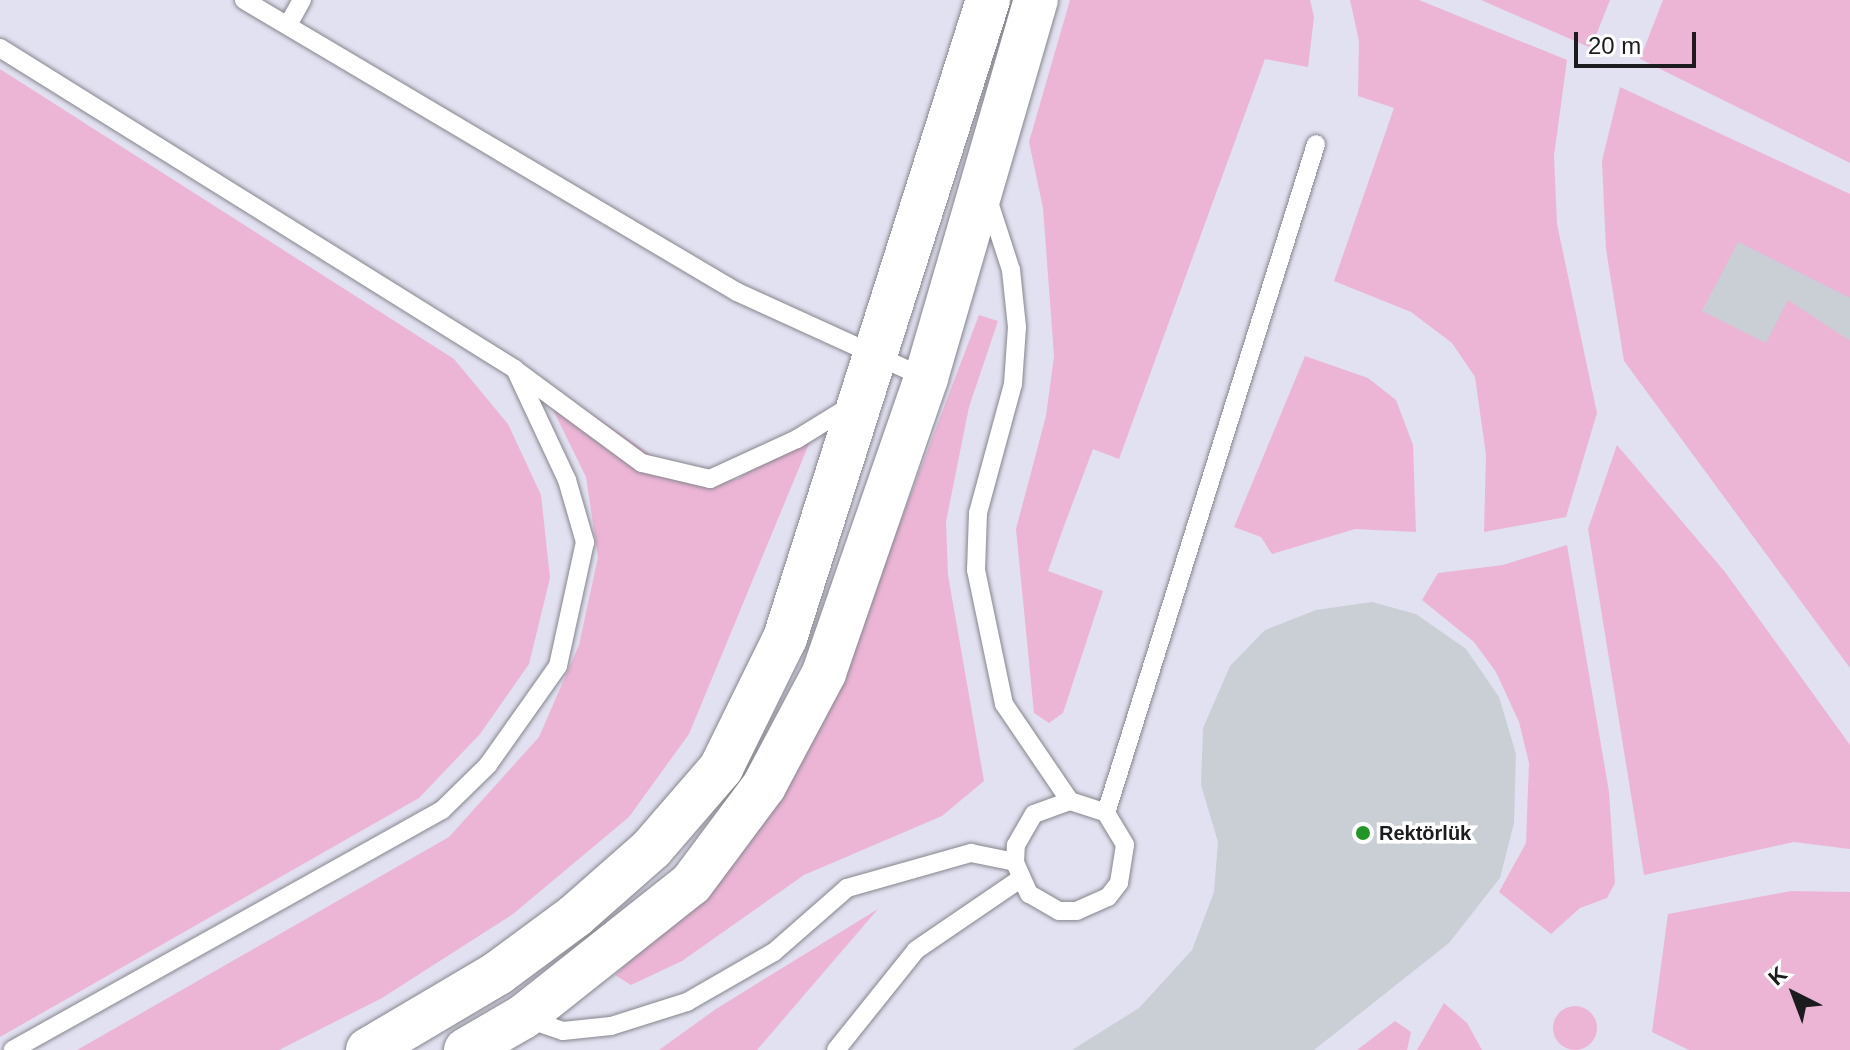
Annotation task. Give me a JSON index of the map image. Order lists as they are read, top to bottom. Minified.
{"places":["Rektörlük"],"scale_bar":"20 m","north":"top left"}
